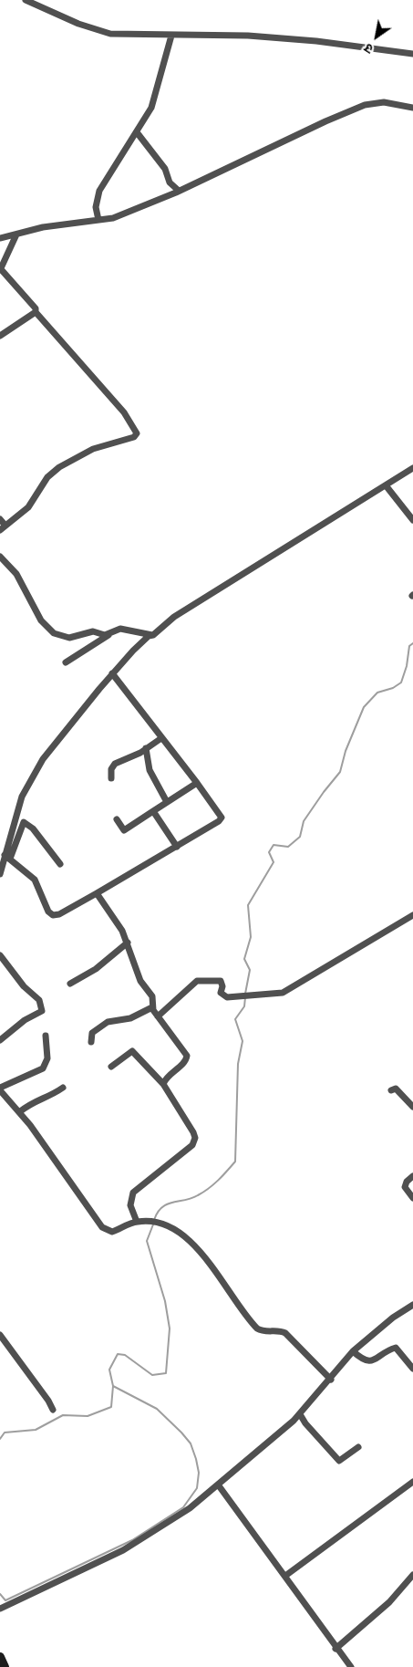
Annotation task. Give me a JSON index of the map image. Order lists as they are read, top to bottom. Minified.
{"north":"bottom left"}
